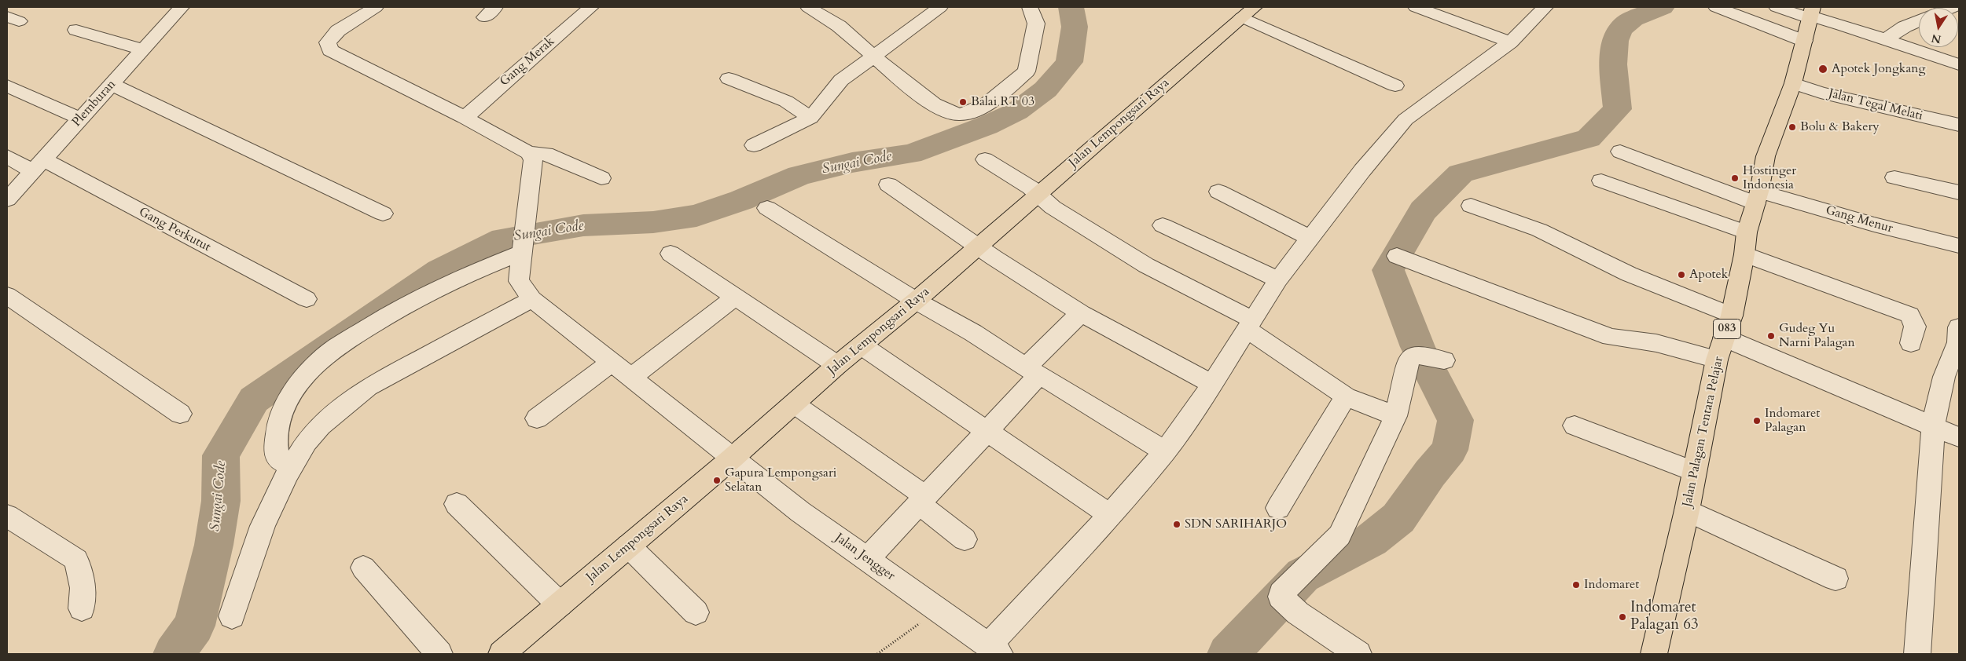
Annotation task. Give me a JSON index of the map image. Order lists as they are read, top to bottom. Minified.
{"streets":{"main road":["Jalan Lempongsari Raya","083","Jalan Palagan Tentara Pelajar"],"street":["Gang Merak","Plemburan","Jalan Tegal Melati","Gang Menur","Gang Perkutut","Jalan Jengger"]},"crossings":[["Plemburan","Gang Perkutut"],["Jalan Tegal Melati","Jalan Palagan Tentara Pelajar"],["Jalan Lempongsari Raya","Jalan Jengger"],["Gang Menur","Jalan Palagan Tentara Pelajar"]],"water":["Sungai Code"],"places":["Apotek Jongkang","Balai RT 03","Bolu & Bakery","Hostinger Indonesia","Apotek","Gudeg Yu Narni Palagan","Indomaret Palagan","Gapura Lempongsari Selatan","SDN SARIHARJO","Indomaret","Indomaret Palagan 63"],"north":"bottom"}
